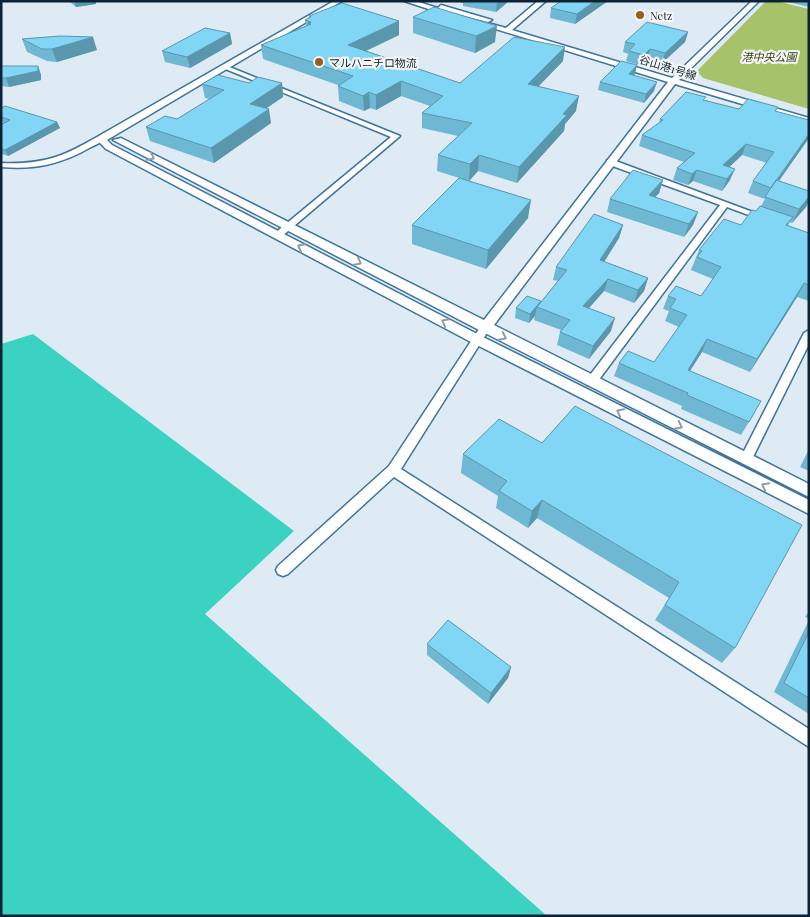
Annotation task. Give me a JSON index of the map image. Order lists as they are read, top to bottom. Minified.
{"streets":{"street":["谷山港1号線"]},"parks":["港中央公園"],"places":["Netz","マルハニチロ物流"]}
